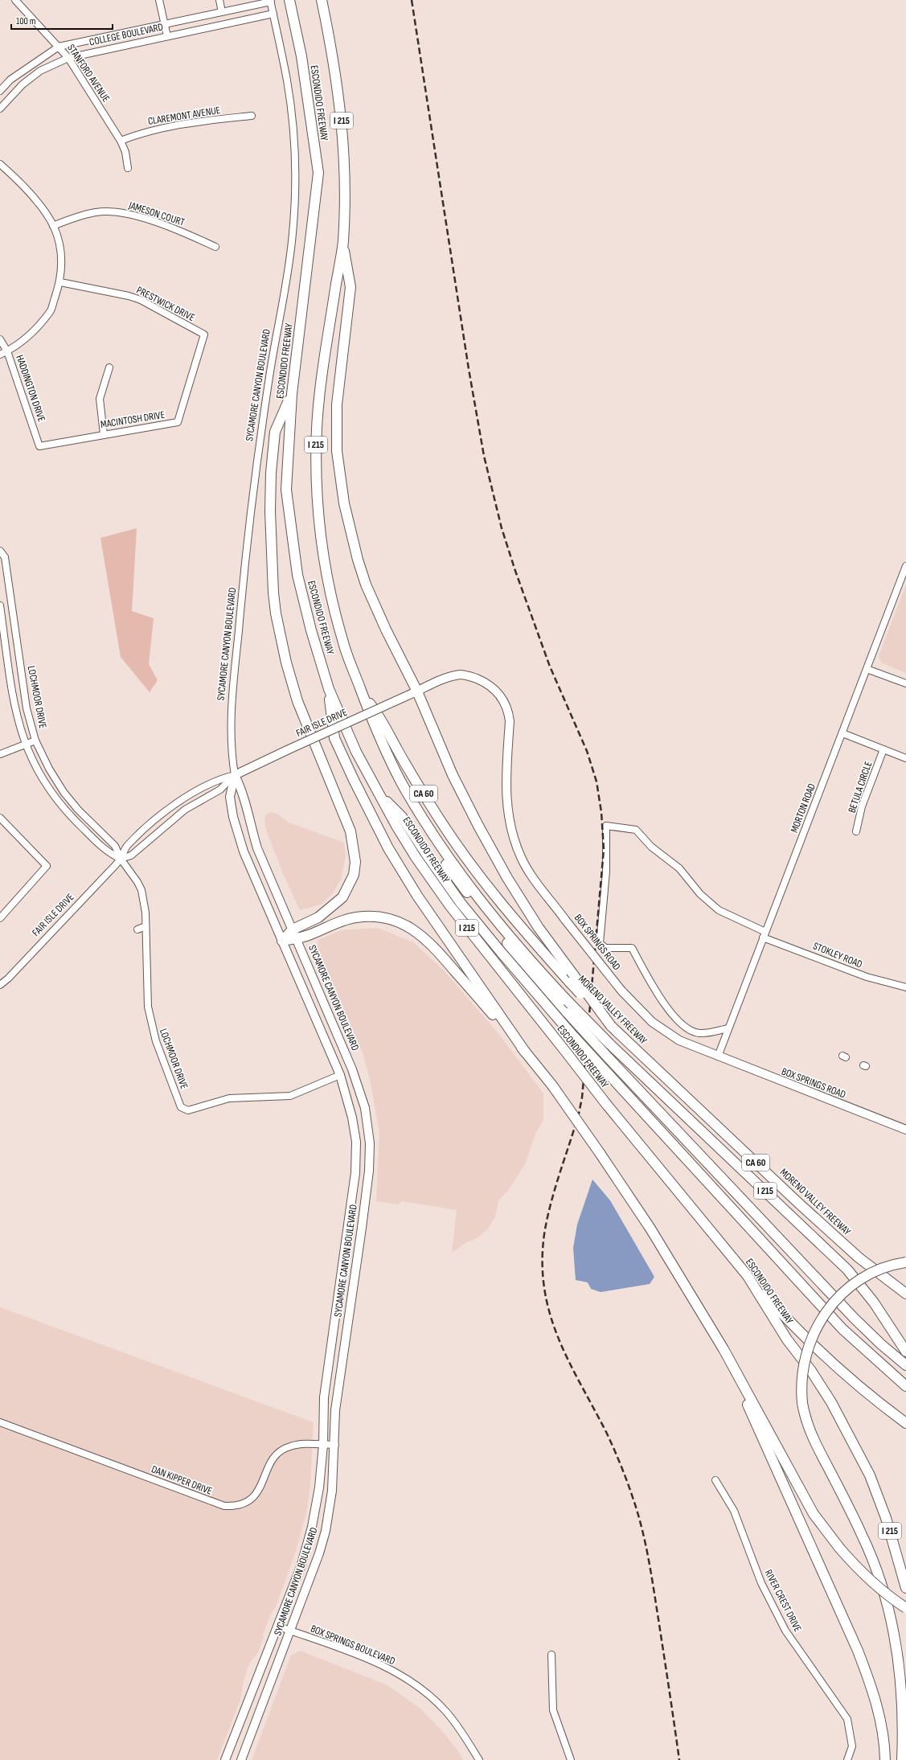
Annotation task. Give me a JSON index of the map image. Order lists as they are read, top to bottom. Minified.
{"streets":{"highway":["ESCONDIDO FREEWAY","I 215","CA 60","MORENO VALLEY FREEWAY"],"main road":["SYCAMORE CANYON BOULEVARD","FAIR ISLE DRIVE","BOX SPRINGS ROAD"],"street":["COLLEGE BOULEVARD","STANFORD AVENUE","CLAREMONT AVENUE","JAMESON COURT","PRESTWICK DRIVE","HADDINGTON DRIVE","MACINTOSH DRIVE","LOCHMOOR DRIVE","BETULA CIRCLE","MORTON ROAD","STOKLEY ROAD","DAN KIPPER DRIVE","RIVER CREST DRIVE","BOX SPRINGS BOULEVARD"]},"crossings":[["COLLEGE BOULEVARD","STANFORD AVENUE"],["COLLEGE BOULEVARD","SYCAMORE CANYON BOULEVARD"],["STANFORD AVENUE","CLAREMONT AVENUE"],["ESCONDIDO FREEWAY","MORENO VALLEY FREEWAY"],["PRESTWICK DRIVE","MACINTOSH DRIVE"],["SYCAMORE CANYON BOULEVARD","LOCHMOOR DRIVE"],["SYCAMORE CANYON BOULEVARD","FAIR ISLE DRIVE"],["SYCAMORE CANYON BOULEVARD","DAN KIPPER DRIVE"],["SYCAMORE CANYON BOULEVARD","BOX SPRINGS BOULEVARD"],["HADDINGTON DRIVE","MACINTOSH DRIVE"],["LOCHMOOR DRIVE","FAIR ISLE DRIVE"],["FAIR ISLE DRIVE","BOX SPRINGS ROAD"],["MORTON ROAD","BOX SPRINGS ROAD"],["MORTON ROAD","STOKLEY ROAD"]],"scale_bar":"100 m"}
